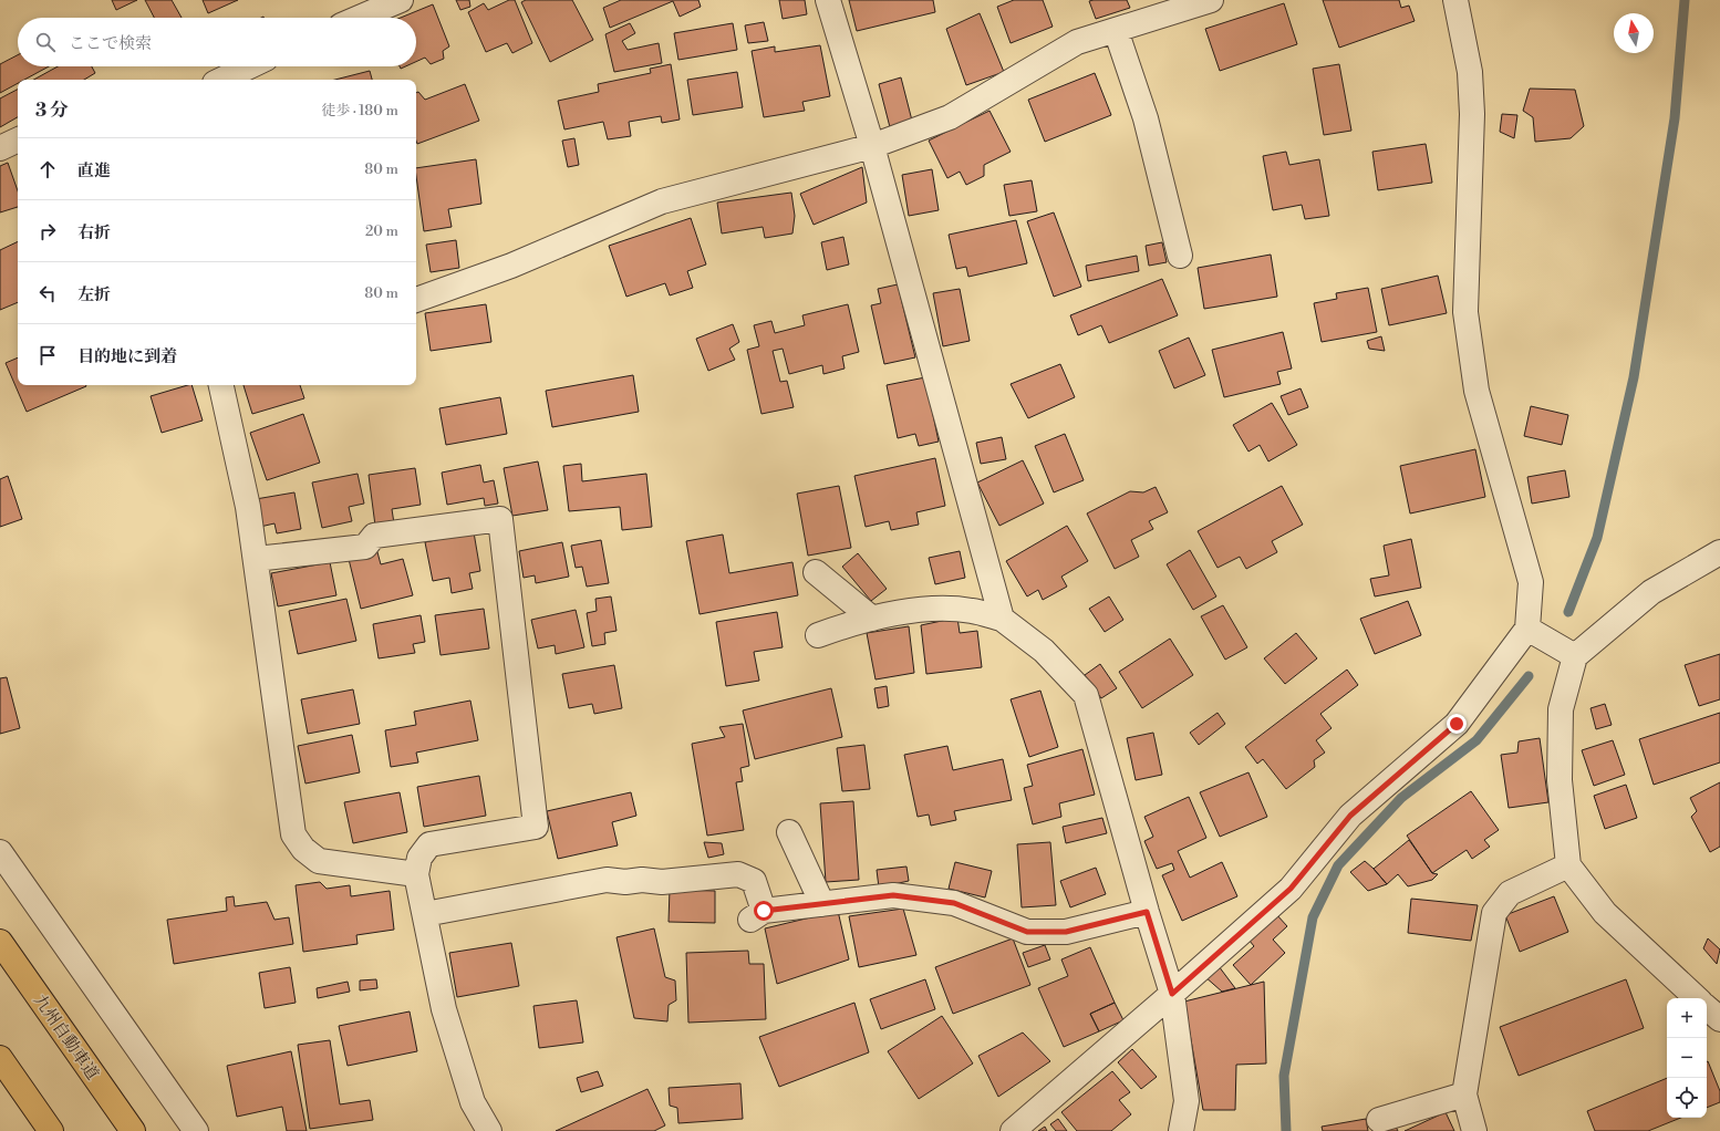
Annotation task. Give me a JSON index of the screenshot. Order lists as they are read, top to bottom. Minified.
{"streets":{"highway":["九州自動車道"]},"north":"top","page":{"search":"ここで検索","heading":["3 分","徒歩 · 180 m"],"list":[["直進","80 m"],["右折","20 m"],["左折","80 m"],"目的地に到着"],"map_buttons":["+","−"]}}
